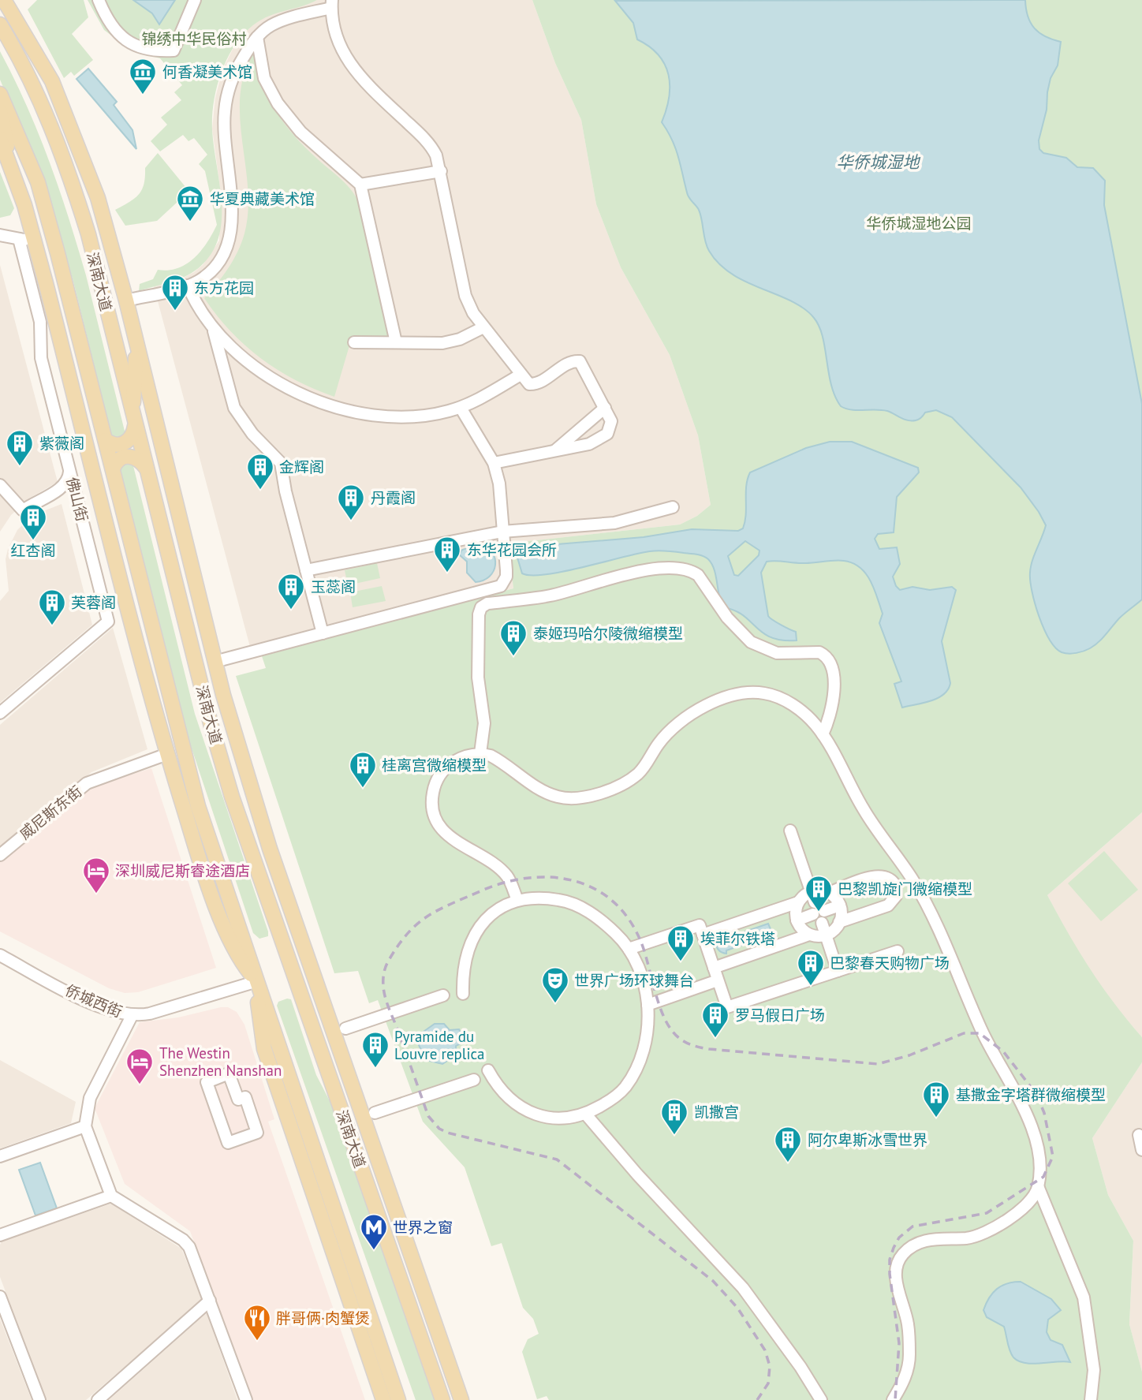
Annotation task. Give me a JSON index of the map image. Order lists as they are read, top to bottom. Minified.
{"streets":{"main road":["深南大道"],"street":["佛山街","威尼斯东街","侨城西街"]},"water":["华侨城湿地"],"parks":["锦绣中华民俗村","华侨城湿地公园"],"places":{"museum":["何香凝美术馆","华夏典藏美术馆"],"building":["东方花园","紫薇阁","金辉阁","丹霞阁","红杏阁","东华花园会所","玉蕊阁","芙蓉阁","泰姬玛哈尔陵微缩模型","桂离宫微缩模型","巴黎凯旋门微缩模型","埃菲尔铁塔","巴黎春天购物广场","罗马假日广场","Pyramide du Louvre replica","基撒金字塔群微缩模型","凯撒宫","阿尔卑斯冰雪世界"],"hotel":["深圳威尼斯睿途酒店","The Westin Shenzhen Nanshan"],"theatre":["世界广场环球舞台"],"metro station":["世界之窗"],"restaurant":["胖哥俩·肉蟹煲"]}}
